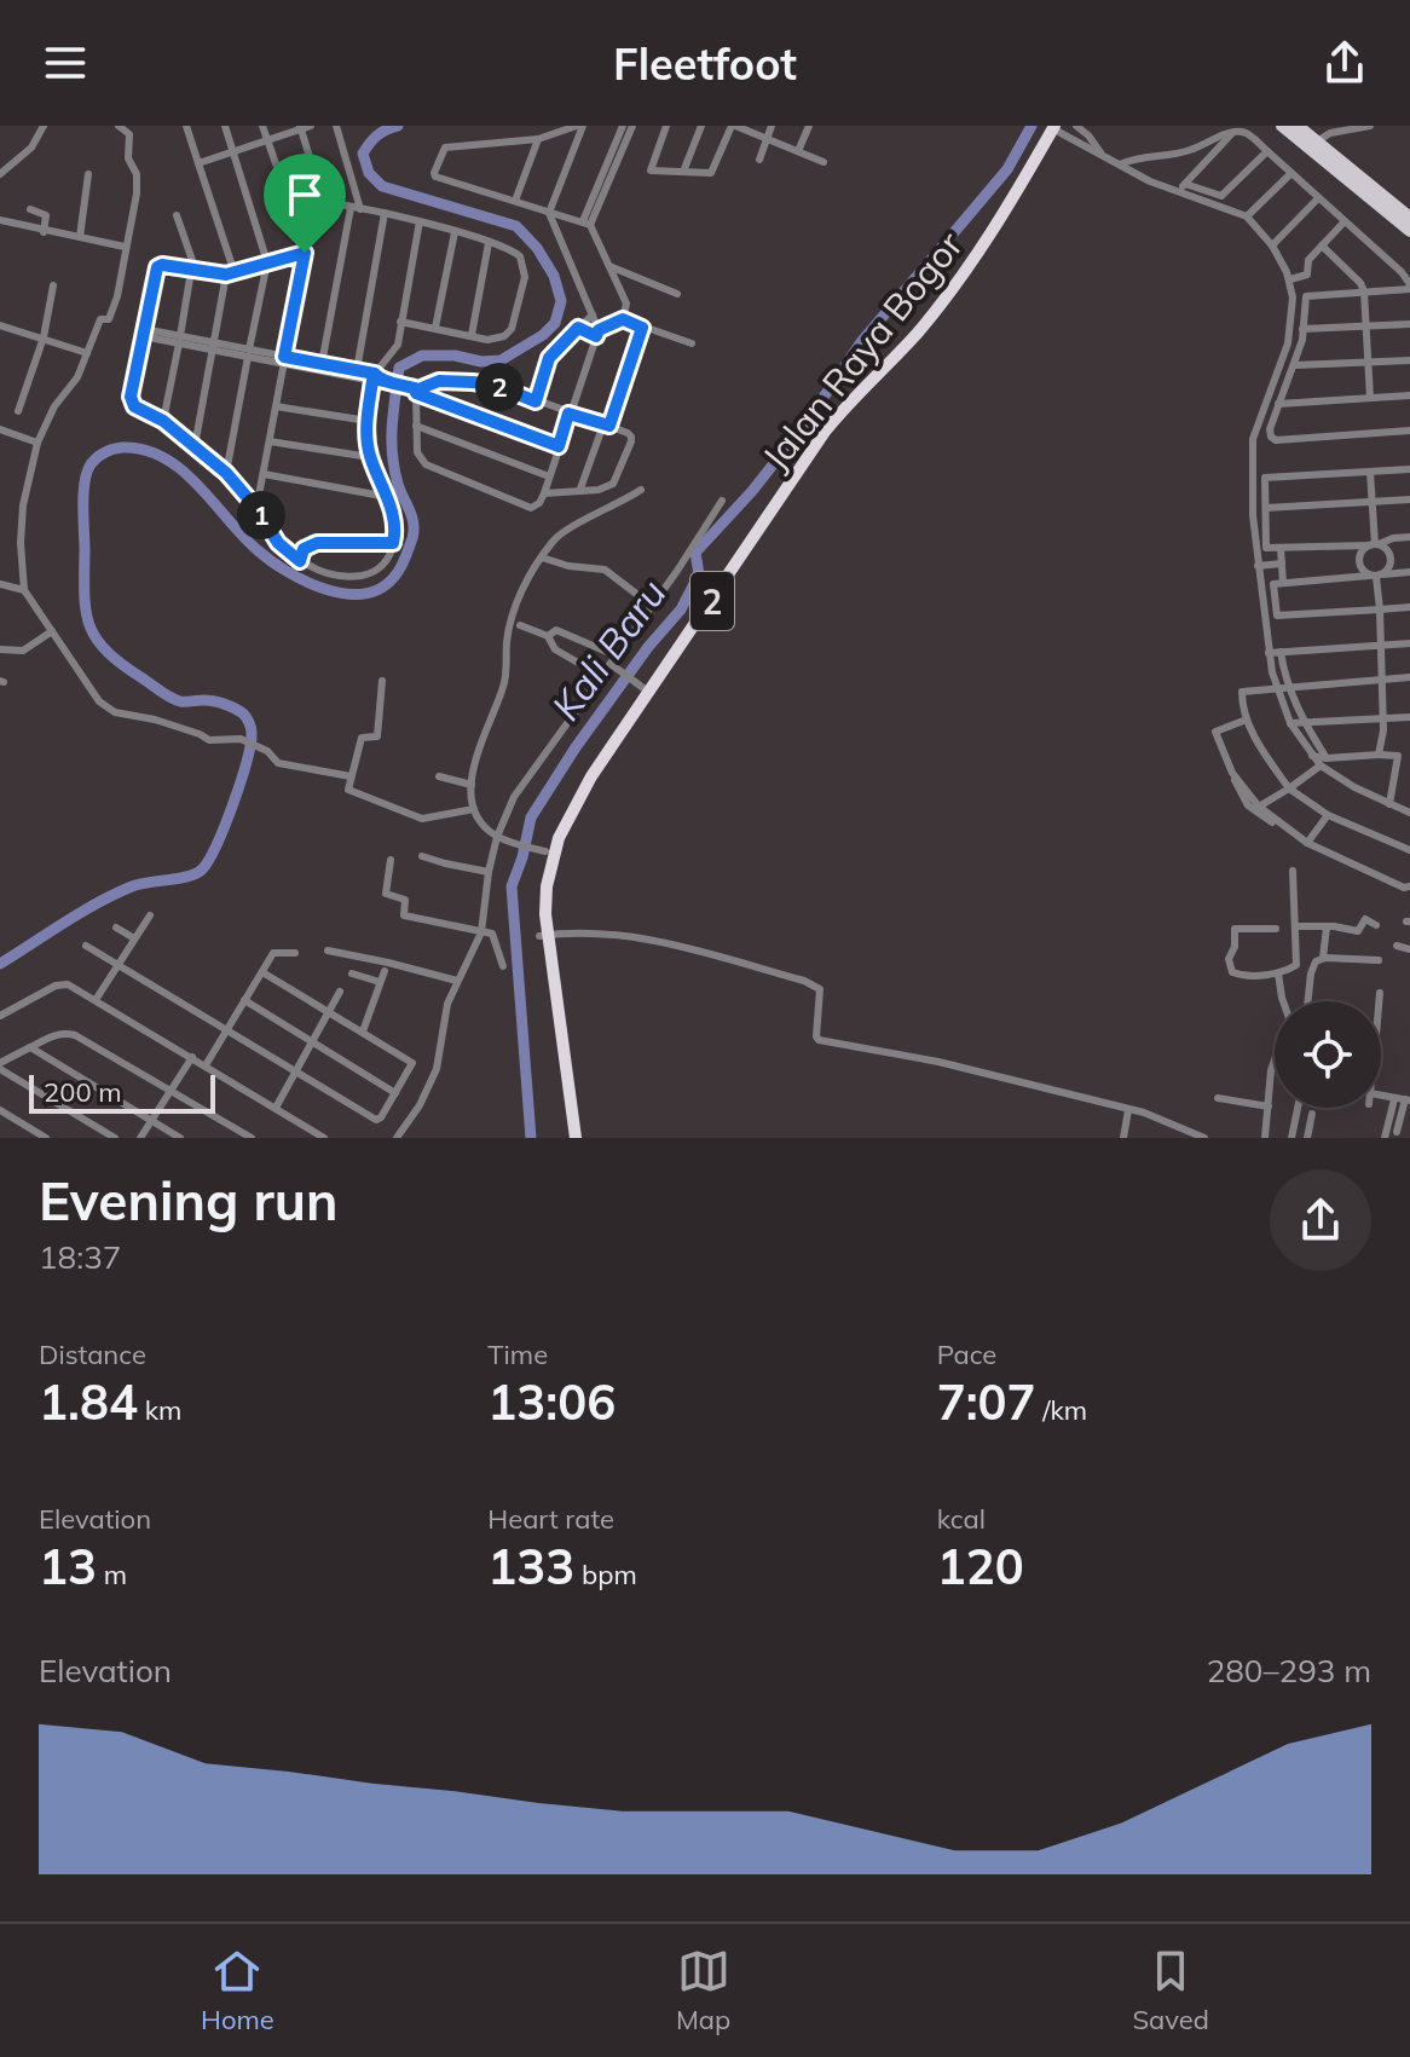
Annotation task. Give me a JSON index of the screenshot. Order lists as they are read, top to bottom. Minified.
{"streets":{"highway":["Jalan Raya Bogor","2"]},"water":["Kali Baru"],"scale_bar":"200 m","page":{"header":"Fleetfoot","pins":["2","1"],"scale":"200 m","heading":["Evening run","18:37"],"stats":[["Distance","1.84 km"],["Time","13:06"],["Pace","7:07 /km"],["Elevation","13 m"],["Heart rate","133 bpm"],["kcal","120"]],"chart":["Elevation","280–293 m"],"tabs":["Home","Map","Saved"]}}
